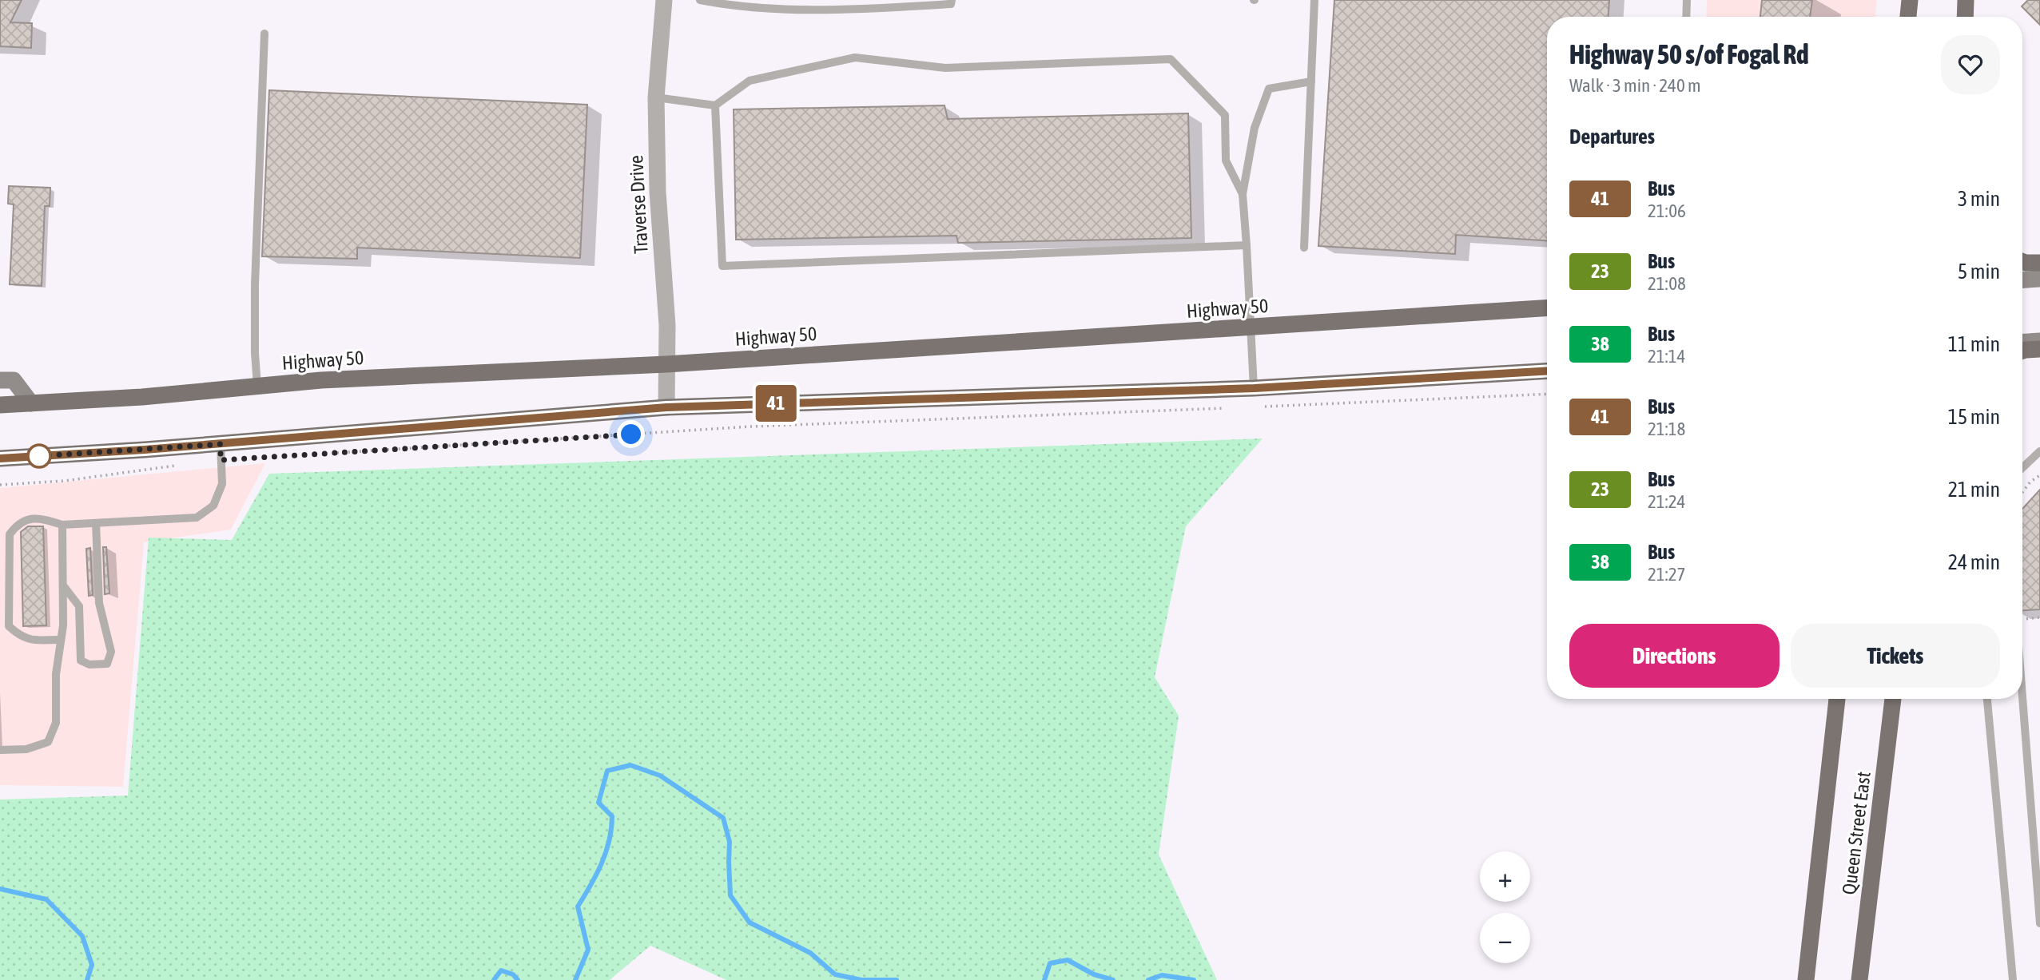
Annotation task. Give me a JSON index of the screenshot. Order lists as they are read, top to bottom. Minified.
{"streets":{"main road":["Highway 50","Queen Street East"],"street":["Traverse Drive"]},"crossings":[["Traverse Drive","Highway 50"]],"lines":["bus line 41"],"page":{"on_map":"41","heading":[["Highway 50 s/of Fogal Rd","Walk · 3 min · 240 m"],"Departures"],"list":[{"mark":"41","name":"Bus","note":"21:06","value":"3 min"},{"mark":"23","name":"Bus","note":"21:08","value":"5 min"},{"mark":"38","name":"Bus","note":"21:14","value":"11 min"},{"mark":"41","name":"Bus","note":"21:18","value":"15 min"},{"mark":"23","name":"Bus","note":"21:24","value":"21 min"},{"mark":"38","name":"Bus","note":"21:27","value":"24 min"}],"buttons":["Directions","Tickets"],"map_buttons":["+","−"]}}
